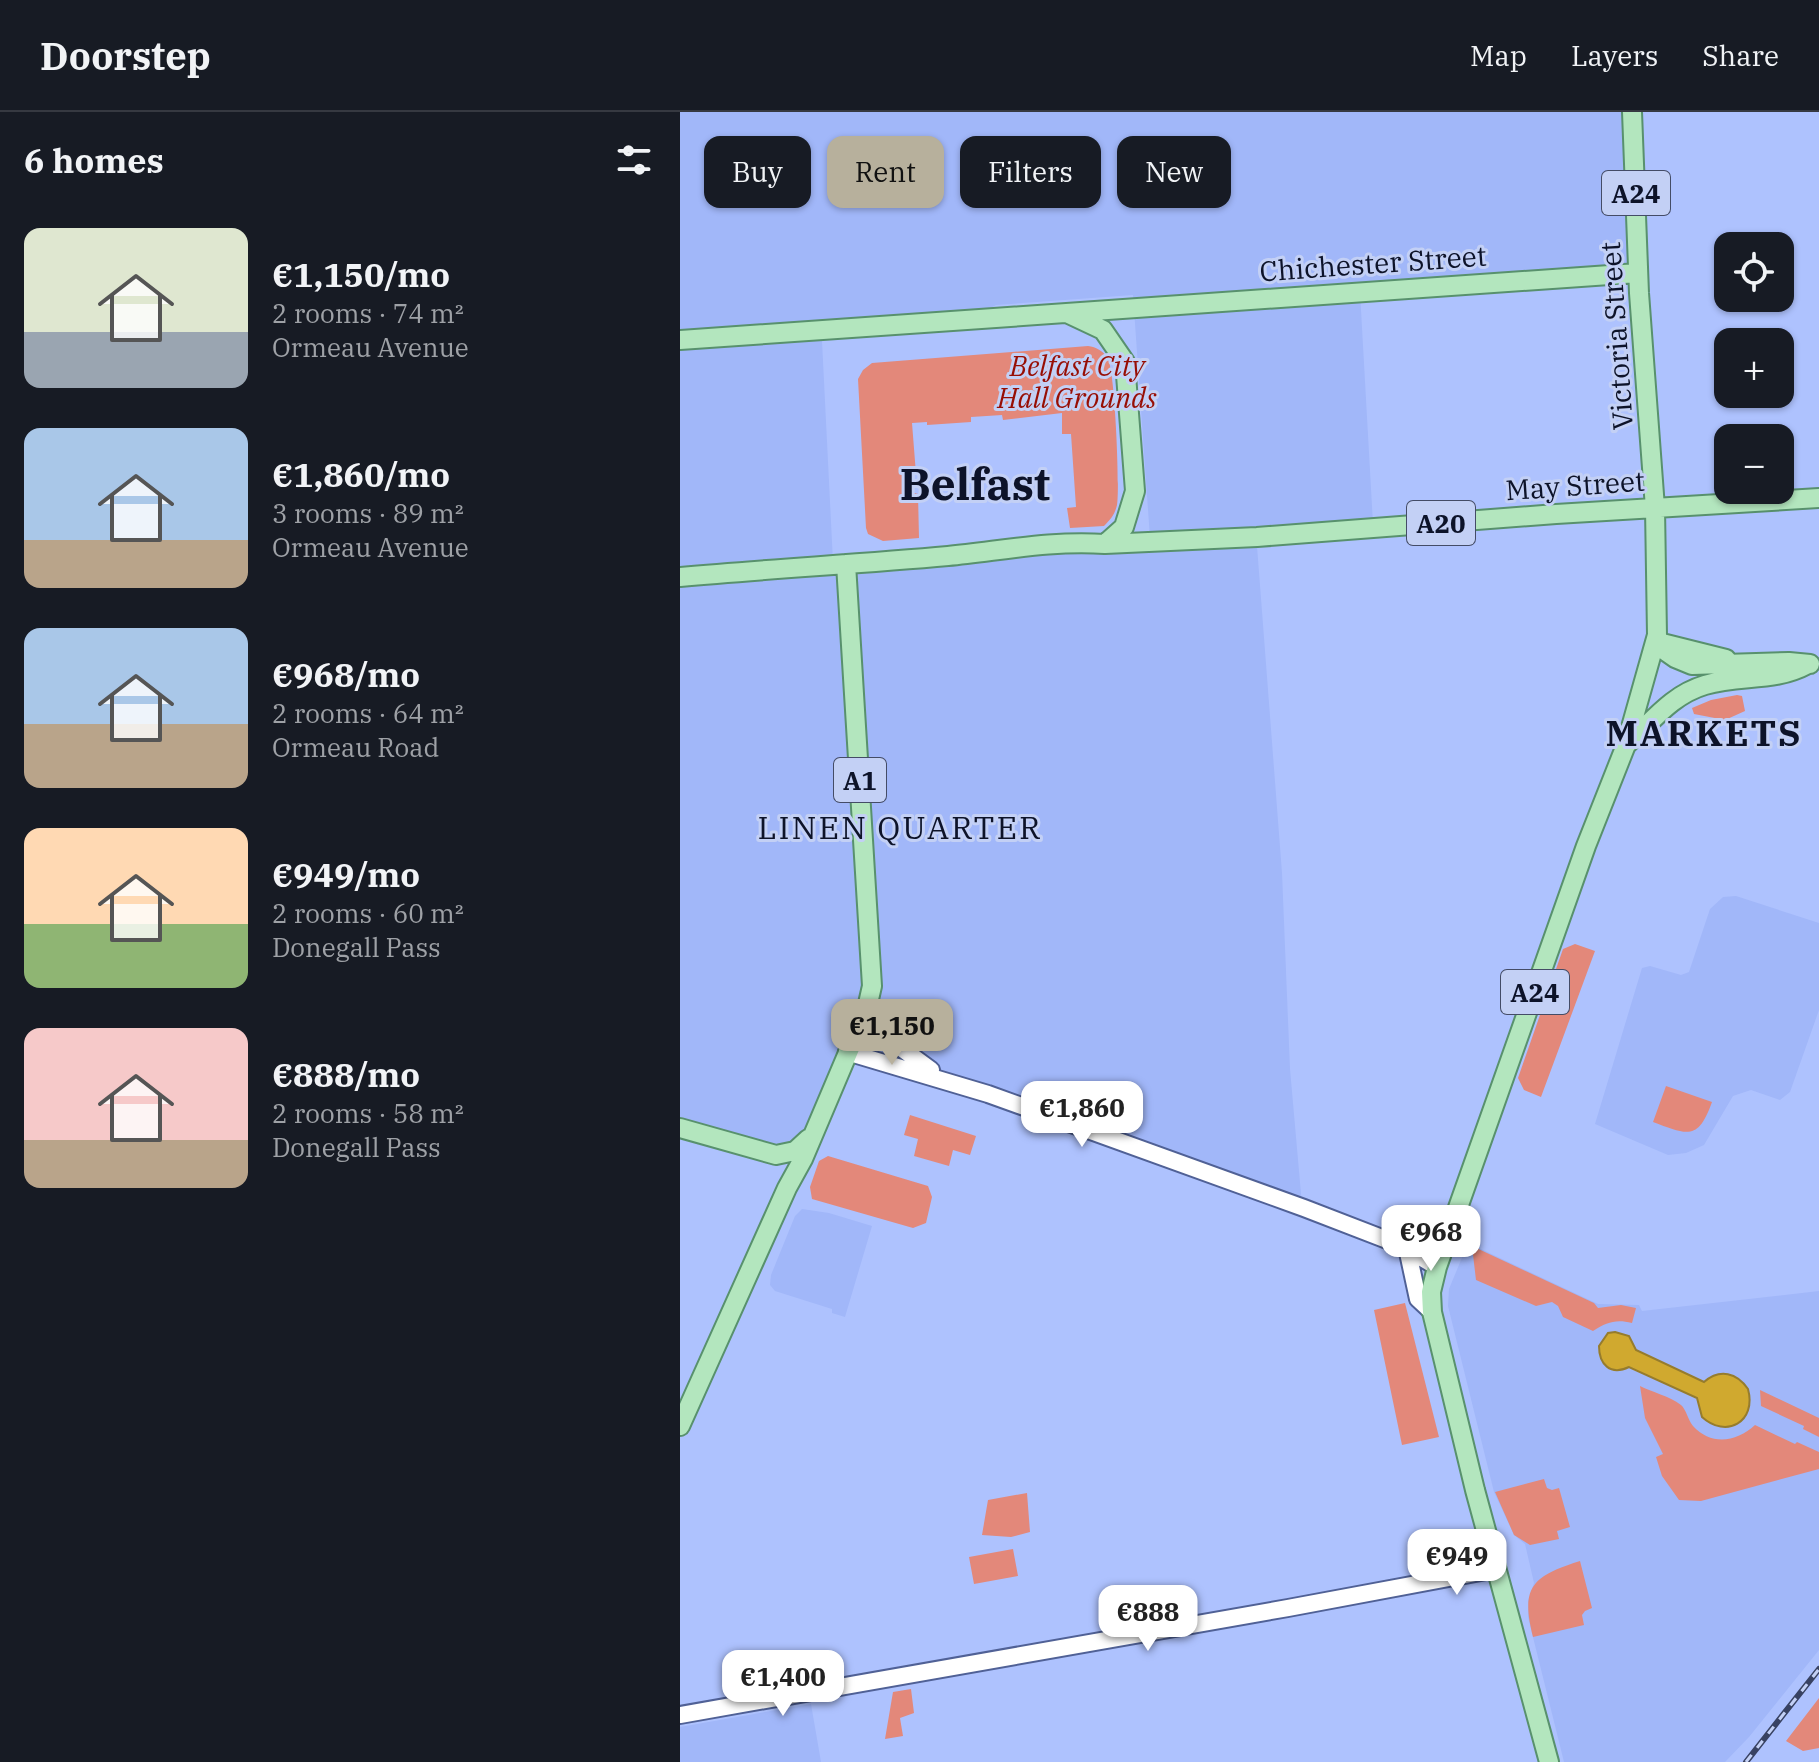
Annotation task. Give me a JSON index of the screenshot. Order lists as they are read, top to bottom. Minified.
{"streets":{"main road":["A24","Chichester Street","Victoria Street","May Street","A20","A1"]},"crossings":[["A24","Victoria Street"],["A24","May Street"],["Chichester Street","Victoria Street"],["Victoria Street","May Street"]],"districts":["Belfast","MARKETS","LINEN QUARTER"],"parks":["Belfast City Hall Grounds"],"page":{"header":"Doorstep","nav":["Map","Layers","Share"],"heading":"6 homes","chip":["Buy","Rent","Filters","New"],"list":[{"name":"€1,150/mo","note":"2 rooms · 74 m² · Ormeau Avenue"},{"name":"€1,860/mo","note":"3 rooms · 89 m² · Ormeau Avenue"},{"name":"€968/mo","note":"2 rooms · 64 m² · Ormeau Road"},{"name":"€949/mo","note":"2 rooms · 60 m² · Donegall Pass"},{"name":"€888/mo","note":"2 rooms · 58 m² · Donegall Pass"}],"map_buttons":["+","−"],"price":["€1,150","€1,860","€968","€949","€888","€1,400"]}}
